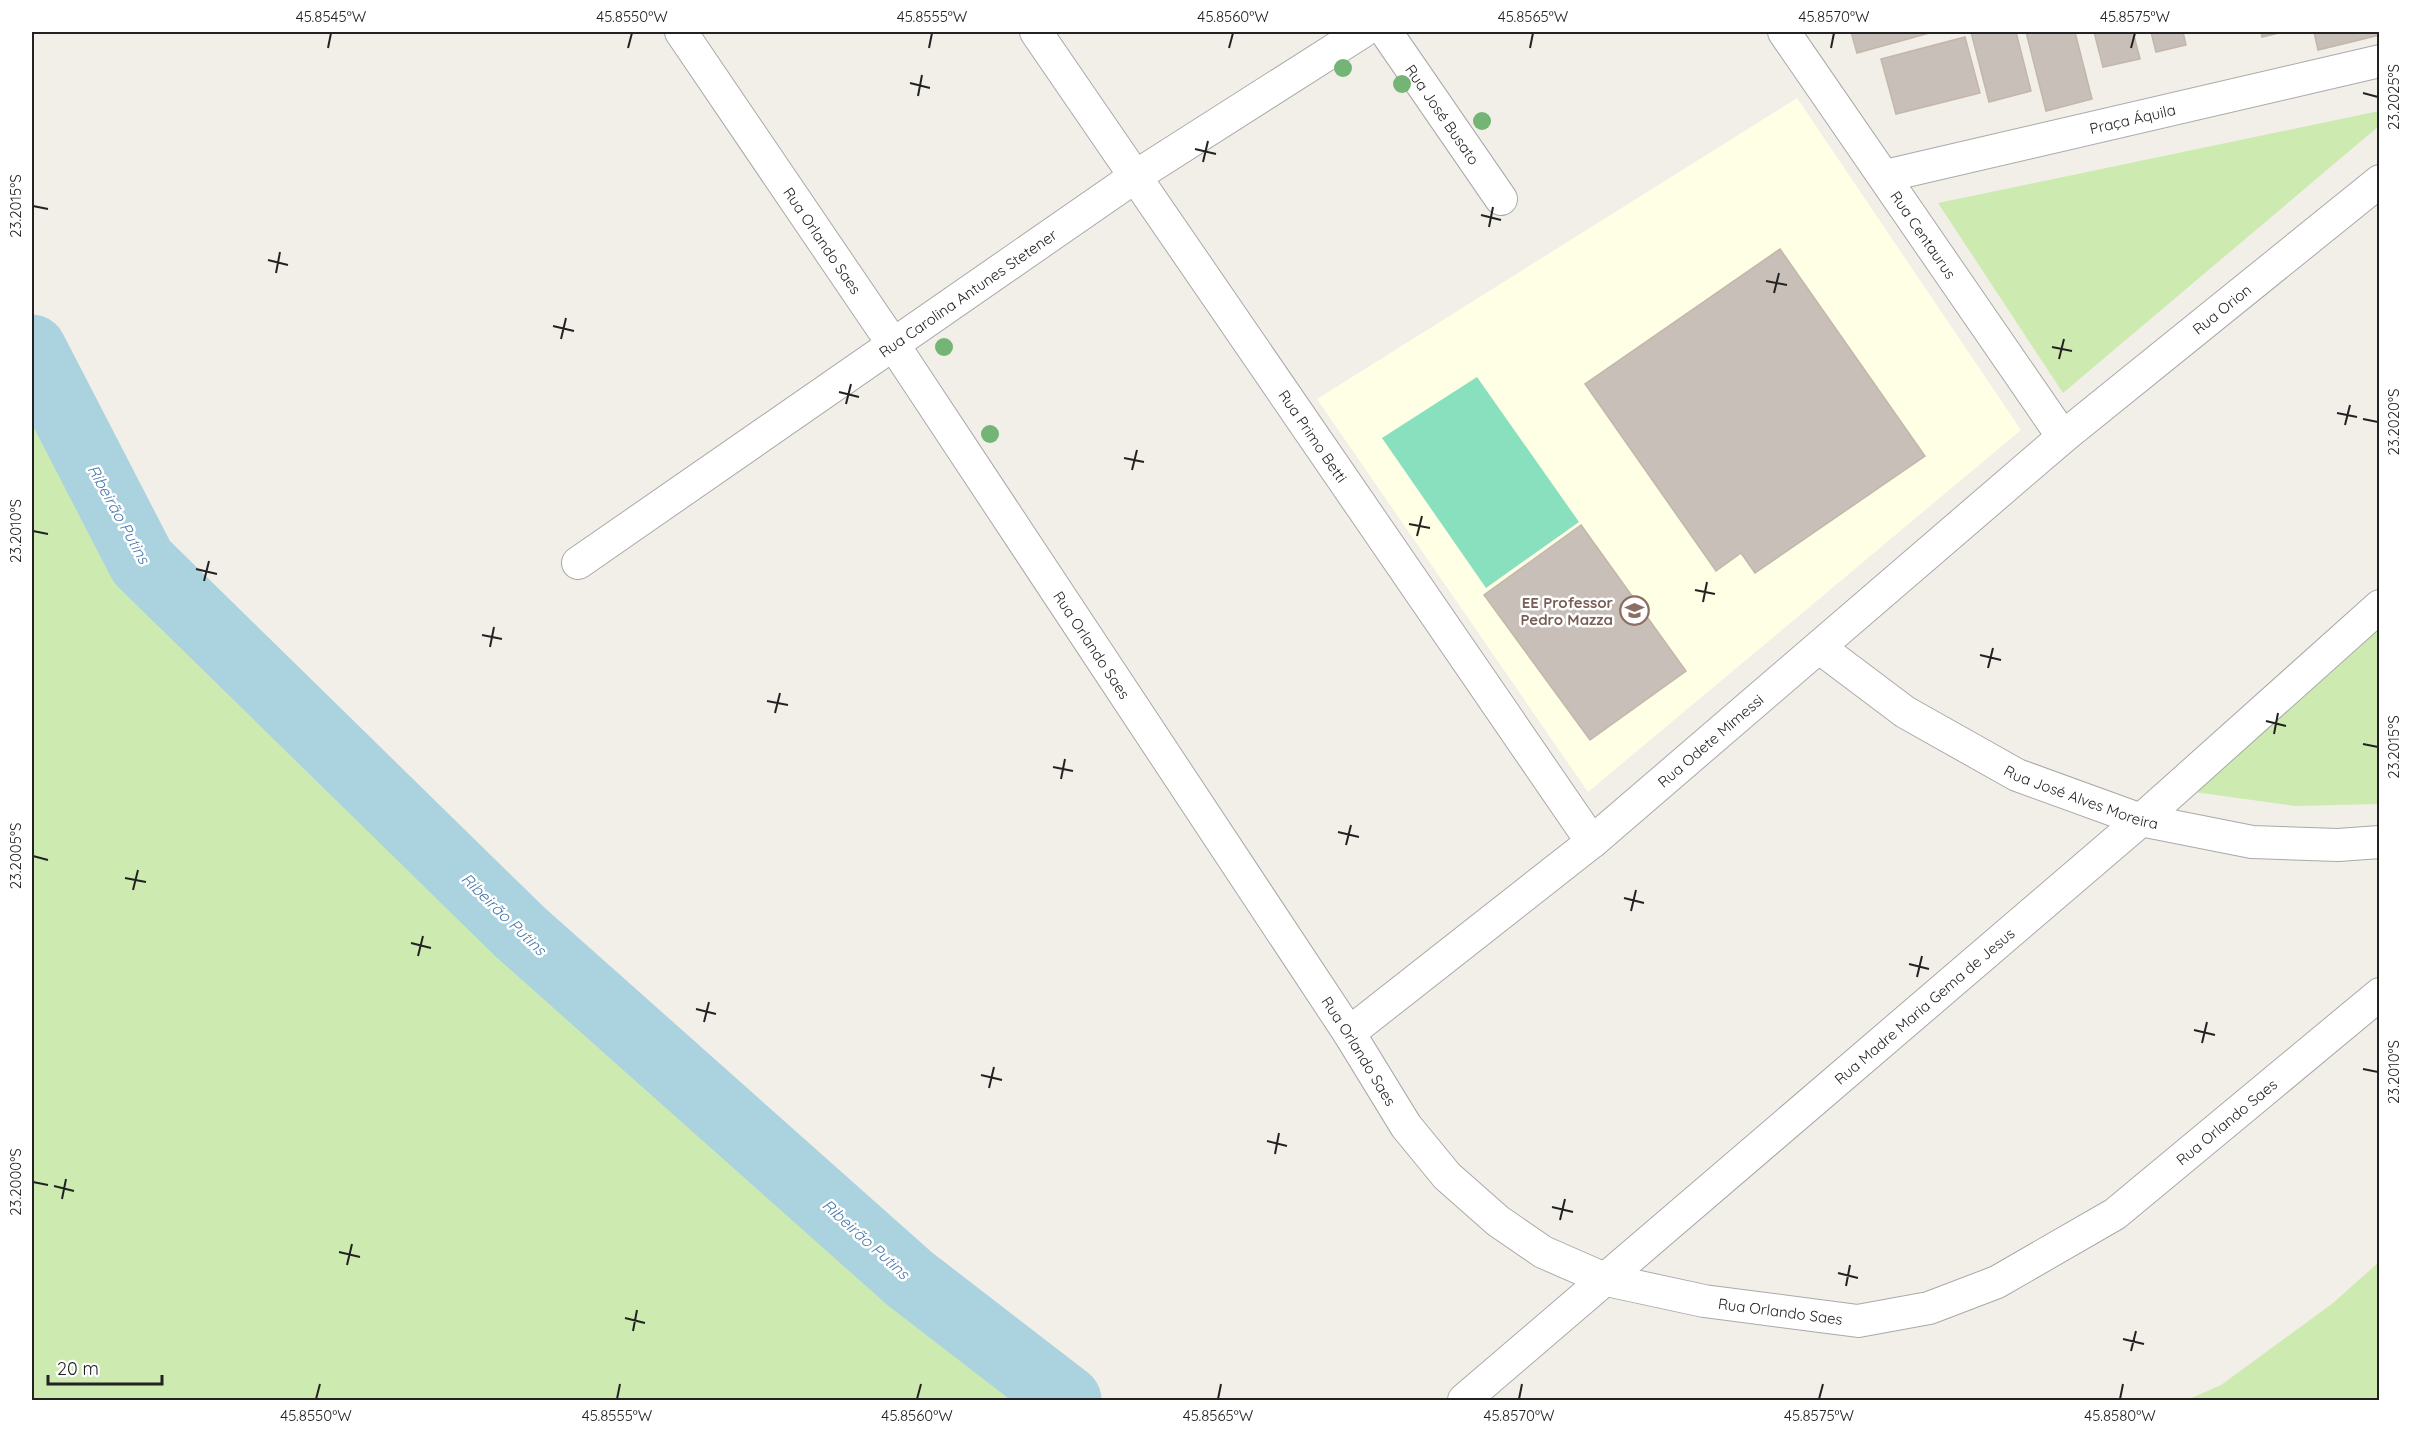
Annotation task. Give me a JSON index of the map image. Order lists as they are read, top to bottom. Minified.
{"streets":{"street":["Rua José Busato","Praça Áquila","Rua Centaurus","Rua Orlando Saes","Rua Carolina Antunes Stetener","Rua Orion","Rua Primo Betti","Rua Odete Mimessi","Rua José Alves Moreira","Rua Madre Maria Gema de Jesus"]},"crossings":[["Praça Áquila","Rua Centaurus"],["Rua Centaurus","Rua Orion"],["Rua Centaurus","Rua Odete Mimessi"],["Rua Orlando Saes","Rua Carolina Antunes Stetener"],["Rua Orlando Saes","Rua Odete Mimessi"],["Rua Orlando Saes","Rua Madre Maria Gema de Jesus"],["Rua Carolina Antunes Stetener","Rua Primo Betti"],["Rua Orion","Rua Odete Mimessi"],["Rua Primo Betti","Rua Odete Mimessi"],["Rua Odete Mimessi","Rua José Alves Moreira"],["Rua José Alves Moreira","Rua Madre Maria Gema de Jesus"]],"water":["Ribeirão Putins"],"places":{"school or university":["EE Professor Pedro Mazza"]},"scale_bar":"20 m","coordinates":["45.8545°W","45.8550°W","45.8555°W","45.8560°W","45.8565°W","45.8570°W","45.8575°W","23.2025°S","23.2015°S","23.2020°S","23.2010°S","23.2005°S","23.2000°S","45.8580°W"]}
